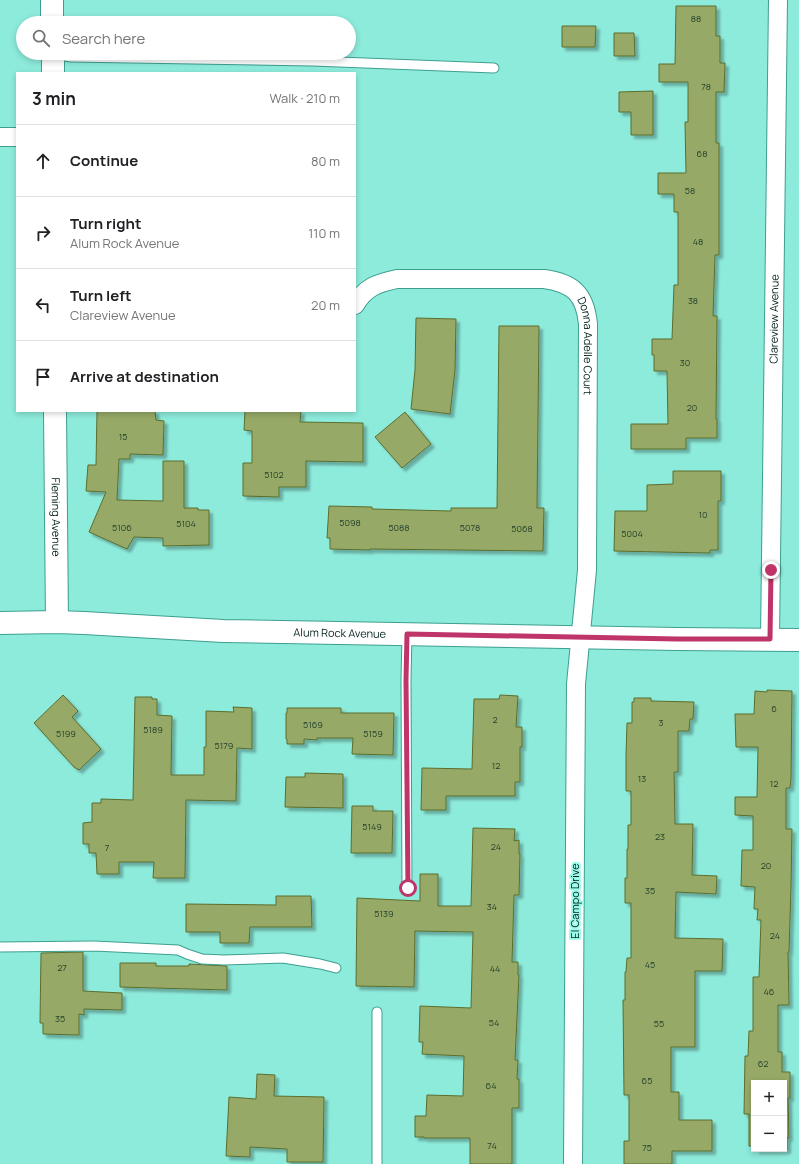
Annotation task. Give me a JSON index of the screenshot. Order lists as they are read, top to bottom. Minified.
{"streets":{"main road":["Fleming Avenue","Alum Rock Avenue"],"street":["Clareview Avenue","Donna Adelle Court","El Campo Drive"]},"crossings":[["Clareview Avenue","Alum Rock Avenue"],["Donna Adelle Court","Alum Rock Avenue"],["Donna Adelle Court","El Campo Drive"],["Fleming Avenue","Alum Rock Avenue"],["Alum Rock Avenue","El Campo Drive"]],"house_numbers":["88","78","68","58","48","38","30","20","15","5102","10","5098","5104","5106","5088","5078","5068","5004","6","2","3","5169","5189","5199","5159","5179","12","13","12","5149","23","24","7","20","35","34","5139","24","45","27","44","46","35","54","55","62","65","64","74","75"],"page":{"search":"Search here","heading":["3 min","Walk · 210 m"],"list":[["Continue","80 m"],["Turn right","Alum Rock Avenue","110 m"],["Turn left","Clareview Avenue","20 m"],"Arrive at destination"],"map_buttons":["+","−"]}}
